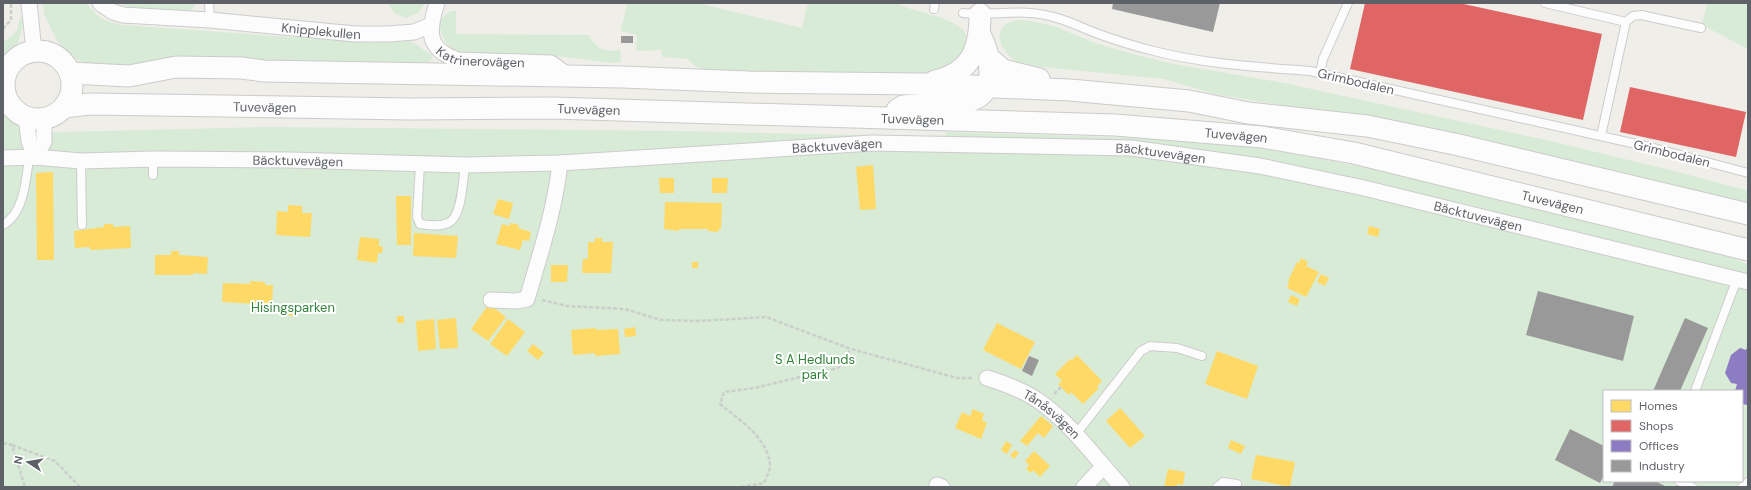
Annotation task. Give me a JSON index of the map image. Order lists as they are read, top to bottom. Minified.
{"streets":{"main road":["Tuvevägen"],"street":["Knipplekullen","Katrinerovägen","Bäcktuvevägen","Tånåsvägen"],"lane":["Grimbodalen"]},"crossings":[["Knipplekullen","Katrinerovägen"],["Katrinerovägen","Tuvevägen"]],"parks":["Hisingsparken","S A Hedlunds park"],"legend":["Homes","Shops","Offices","Industry"],"north":"left"}
